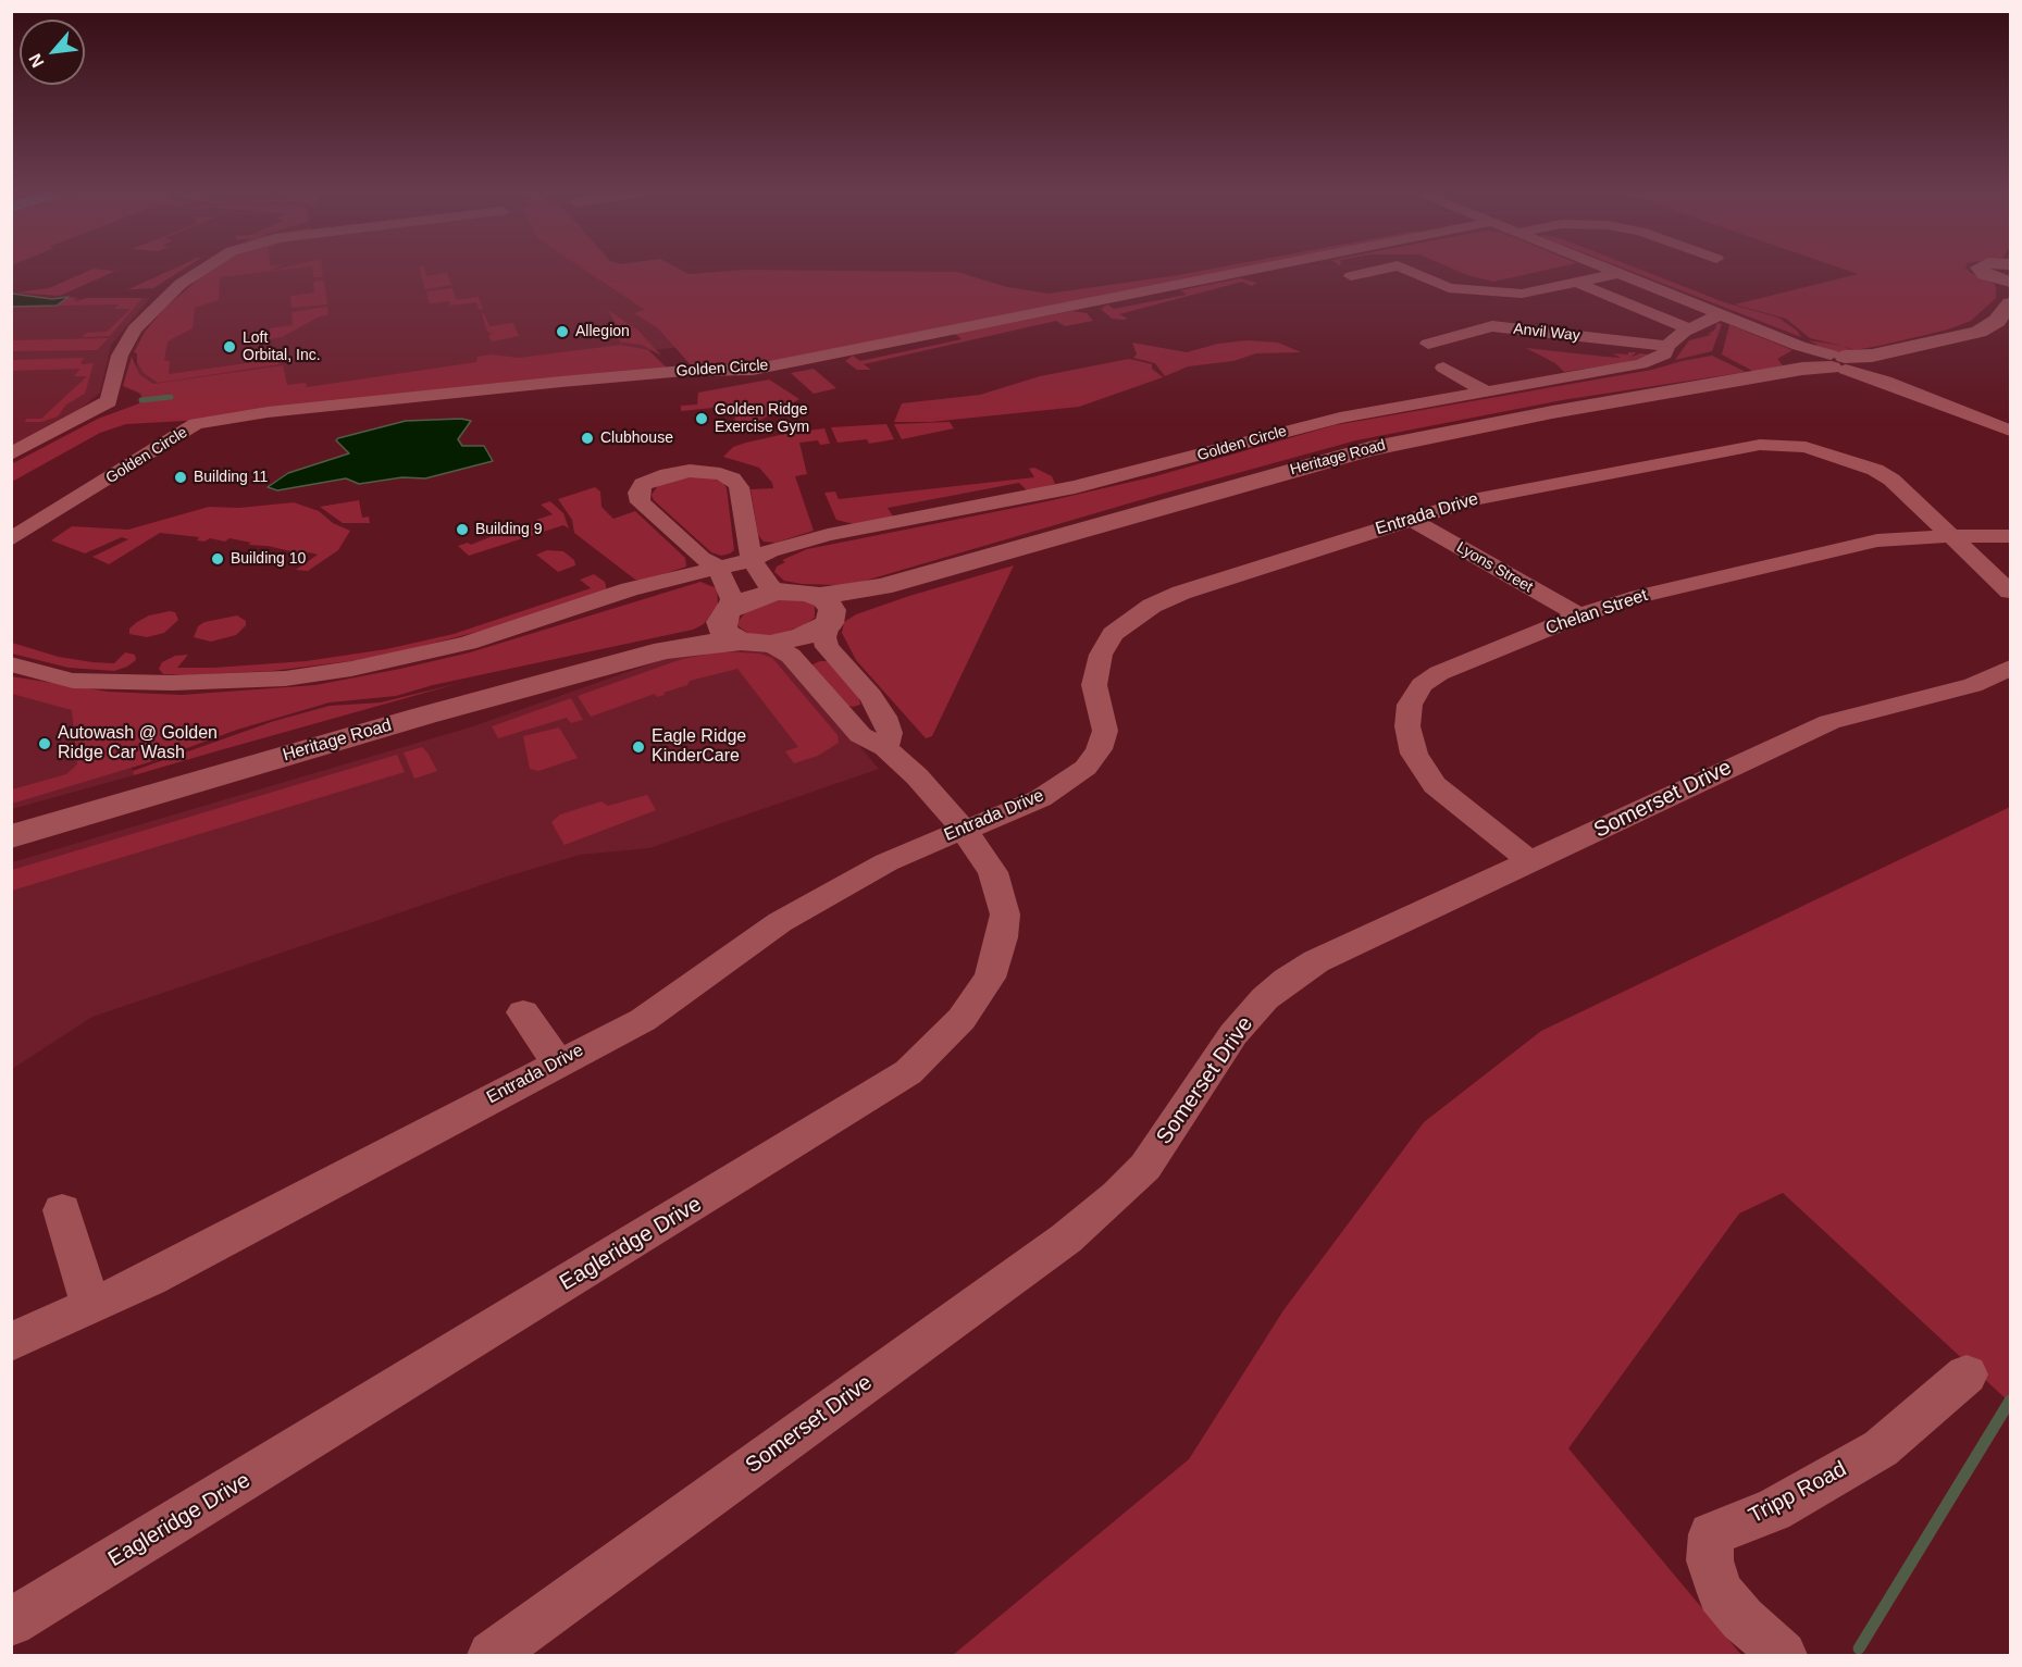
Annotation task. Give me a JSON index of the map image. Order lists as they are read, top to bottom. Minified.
{"streets":{"main road":["Heritage Road"],"street":["Anvil Way","Golden Circle","Entrada Drive","Lyons Street","Chelan Street","Somerset Drive","Eagleridge Drive","Tripp Road"]},"crossings":[["Anvil Way","Golden Circle"],["Heritage Road","Eagleridge Drive"],["Entrada Drive","Lyons Street"],["Entrada Drive","Chelan Street"],["Entrada Drive","Eagleridge Drive"],["Lyons Street","Chelan Street"],["Chelan Street","Somerset Drive"]],"places":["Allegion","Loft Orbital, Inc.","Golden Ridge Exercise Gym","Clubhouse","Building 11","Building 9","Building 10","Autowash @ Golden Ridge Car Wash","Eagle Ridge KinderCare"],"north":"bottom left"}
